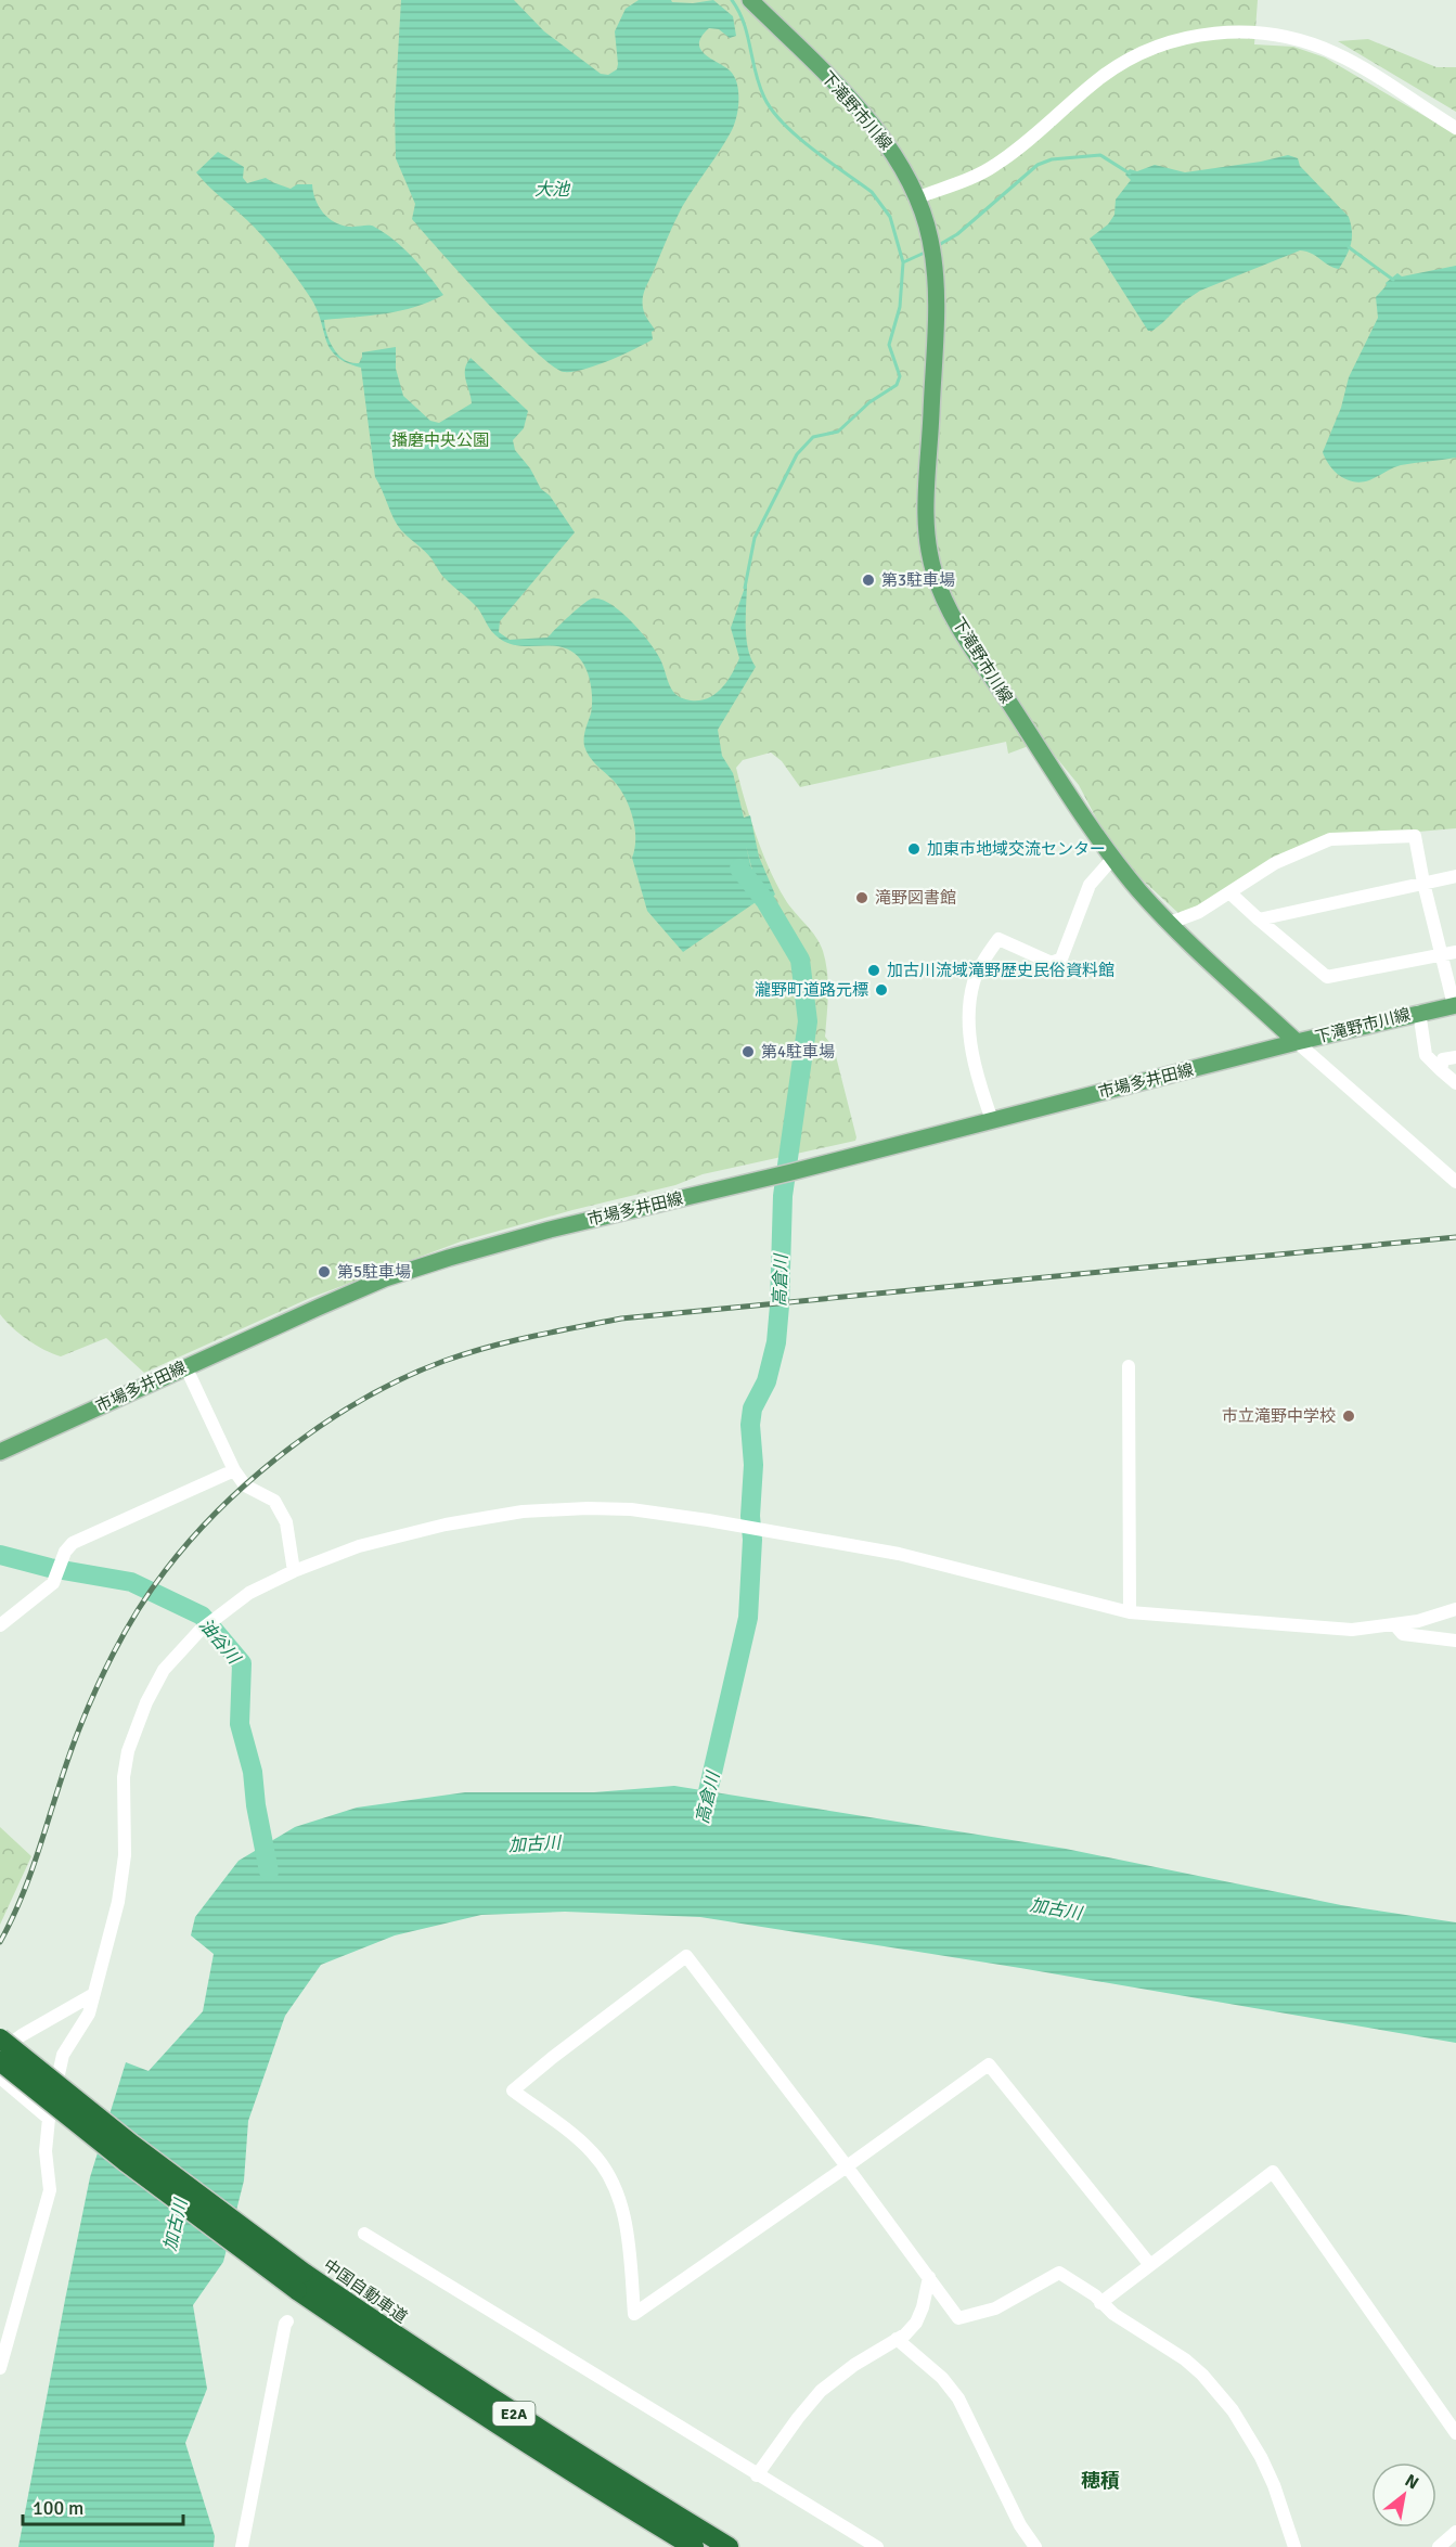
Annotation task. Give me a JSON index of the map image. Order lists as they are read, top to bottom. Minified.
{"streets":{"highway":["中国自動車道","E2A"],"main road":["下滝野市川線","市場多井田線"]},"crossings":[["下滝野市川線","市場多井田線"]],"districts":["穂積"],"water":["大池","高倉川","油谷川","加古川"],"parks":["播磨中央公園"],"places":["第3駐車場","加東市地域交流センター","滝野図書館","加古川流域滝野歴史民俗資料館","瀧野町道路元標","第4駐車場","第5駐車場","市立滝野中学校"],"scale_bar":"100 m","north":"top right"}
